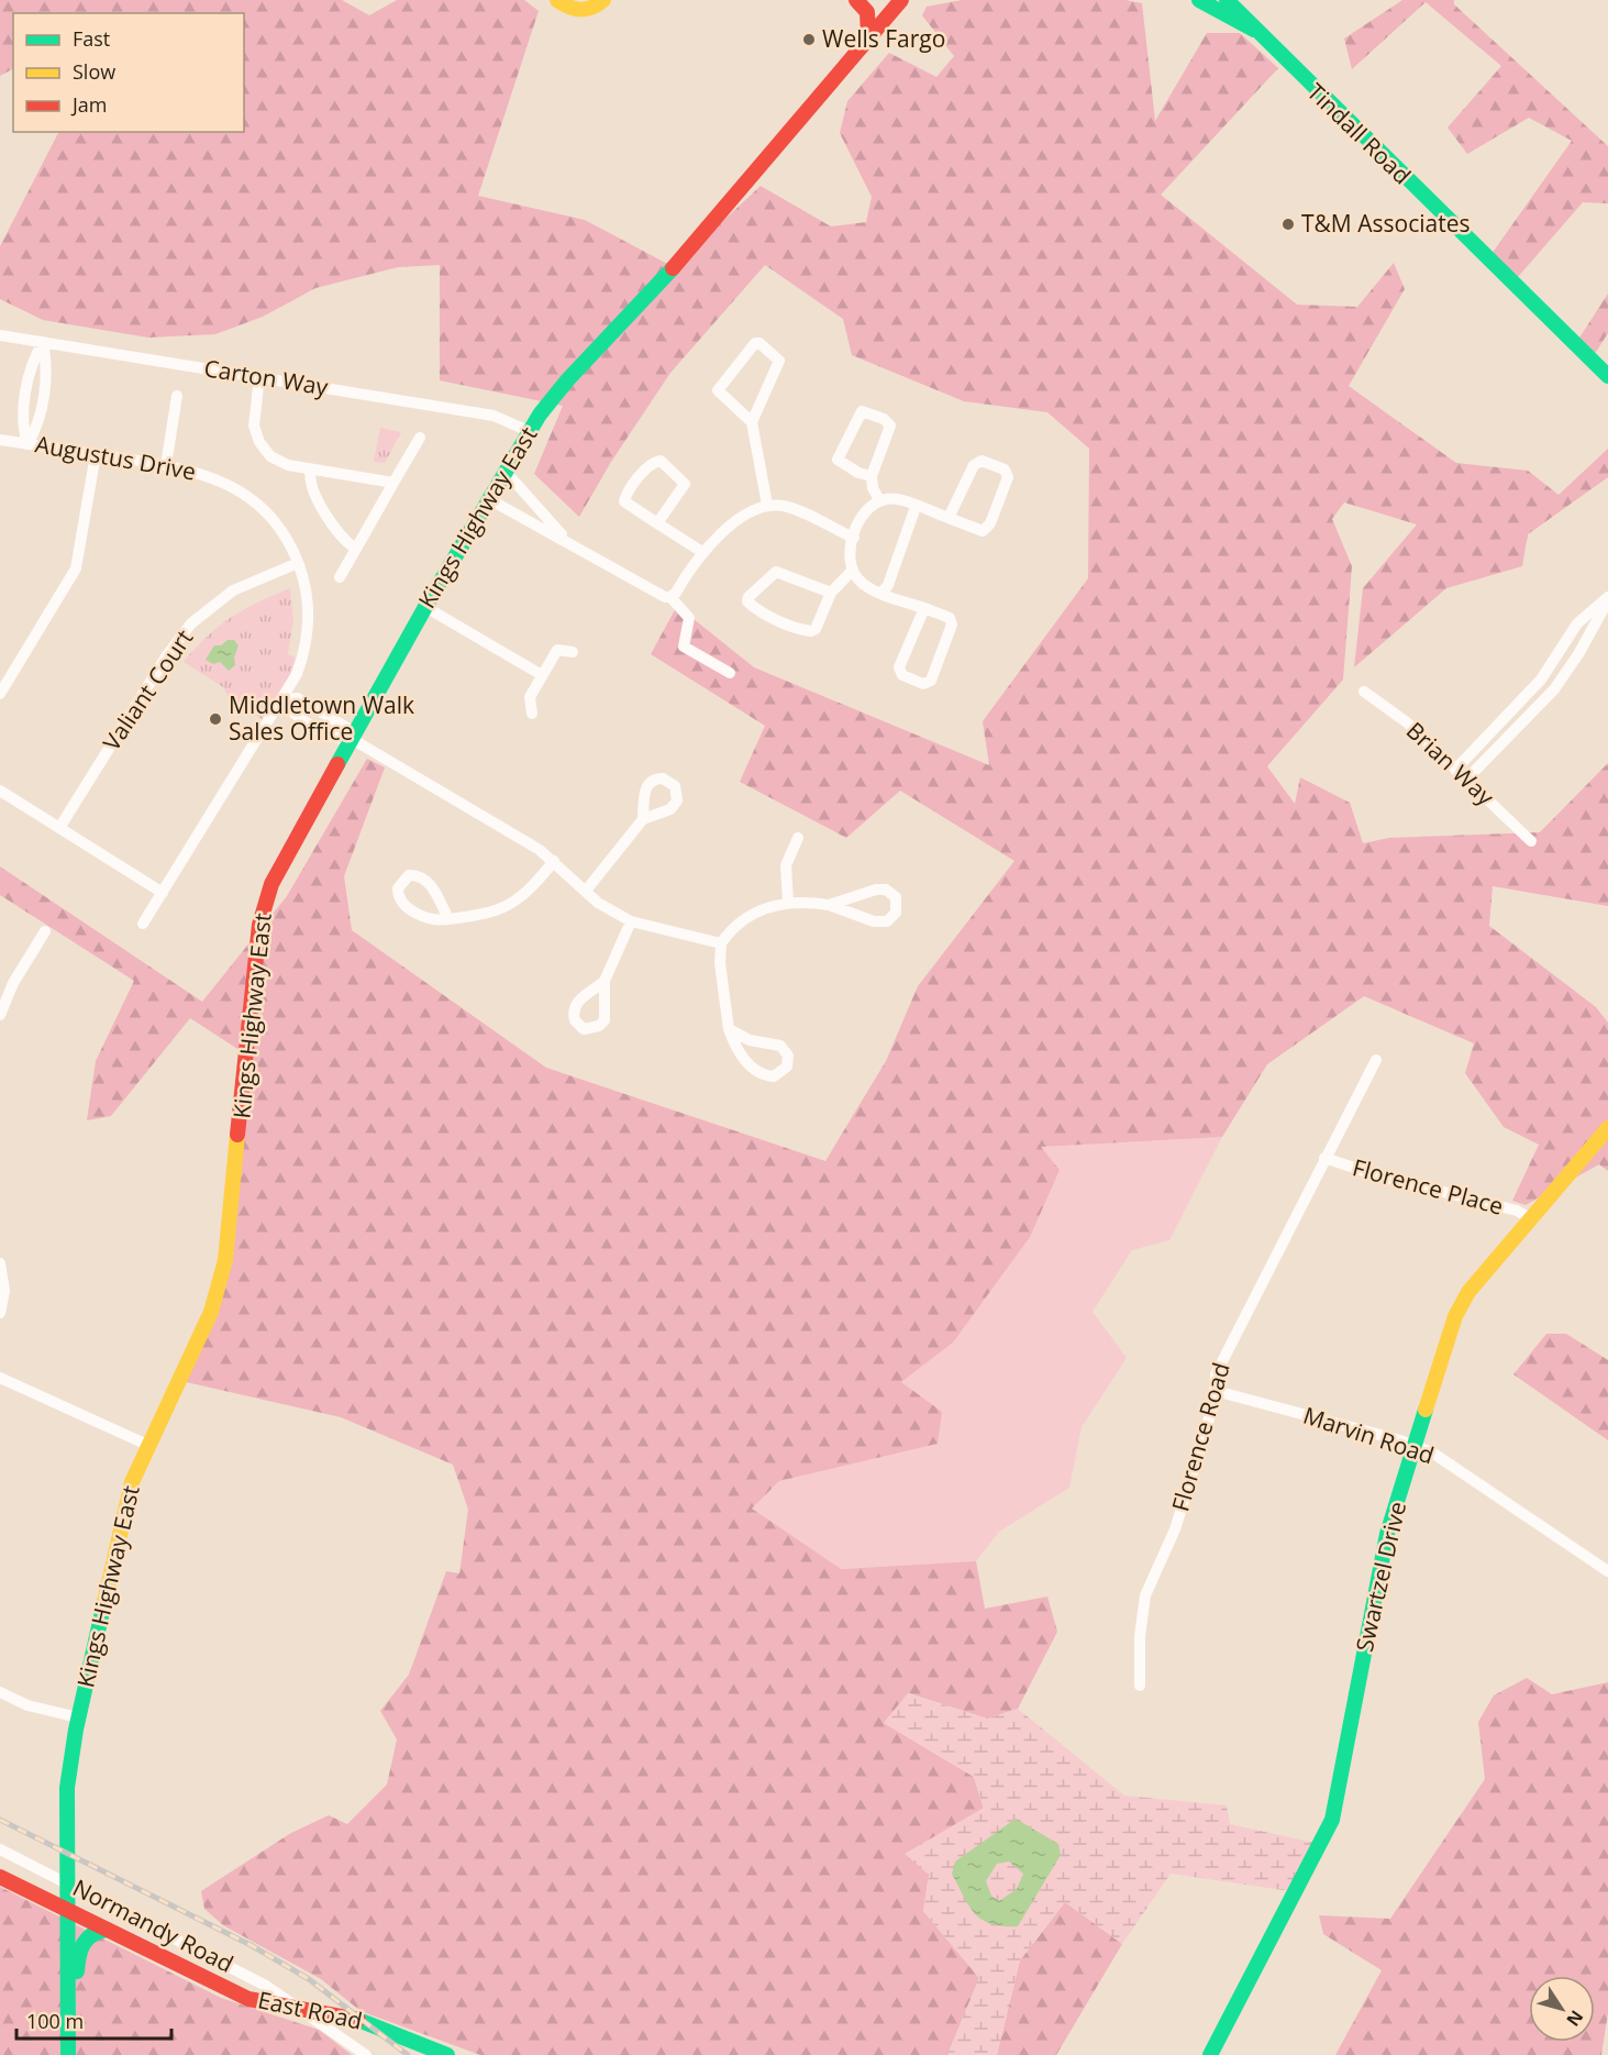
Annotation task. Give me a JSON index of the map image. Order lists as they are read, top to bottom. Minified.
{"streets":{"main road":["Tindall Road","Kings Highway East","Swartzel Drive","East Road"],"street":["Carton Way","Augustus Drive","Valiant Court","Brian Way","Florence Place","Marvin Road","Florence Road","Normandy Road"]},"crossings":[["Carton Way","Kings Highway East"],["Augustus Drive","Valiant Court"],["Kings Highway East","Normandy Road"],["Kings Highway East","East Road"],["Florence Place","Florence Road"],["Florence Place","Swartzel Drive"],["Marvin Road","Florence Road"],["Marvin Road","Swartzel Drive"],["Normandy Road","East Road"]],"places":["Wells Fargo","T&M Associates","Middletown Walk Sales Office"],"legend":["Fast","Slow","Jam"],"scale_bar":"100 m","north":"bottom right"}
